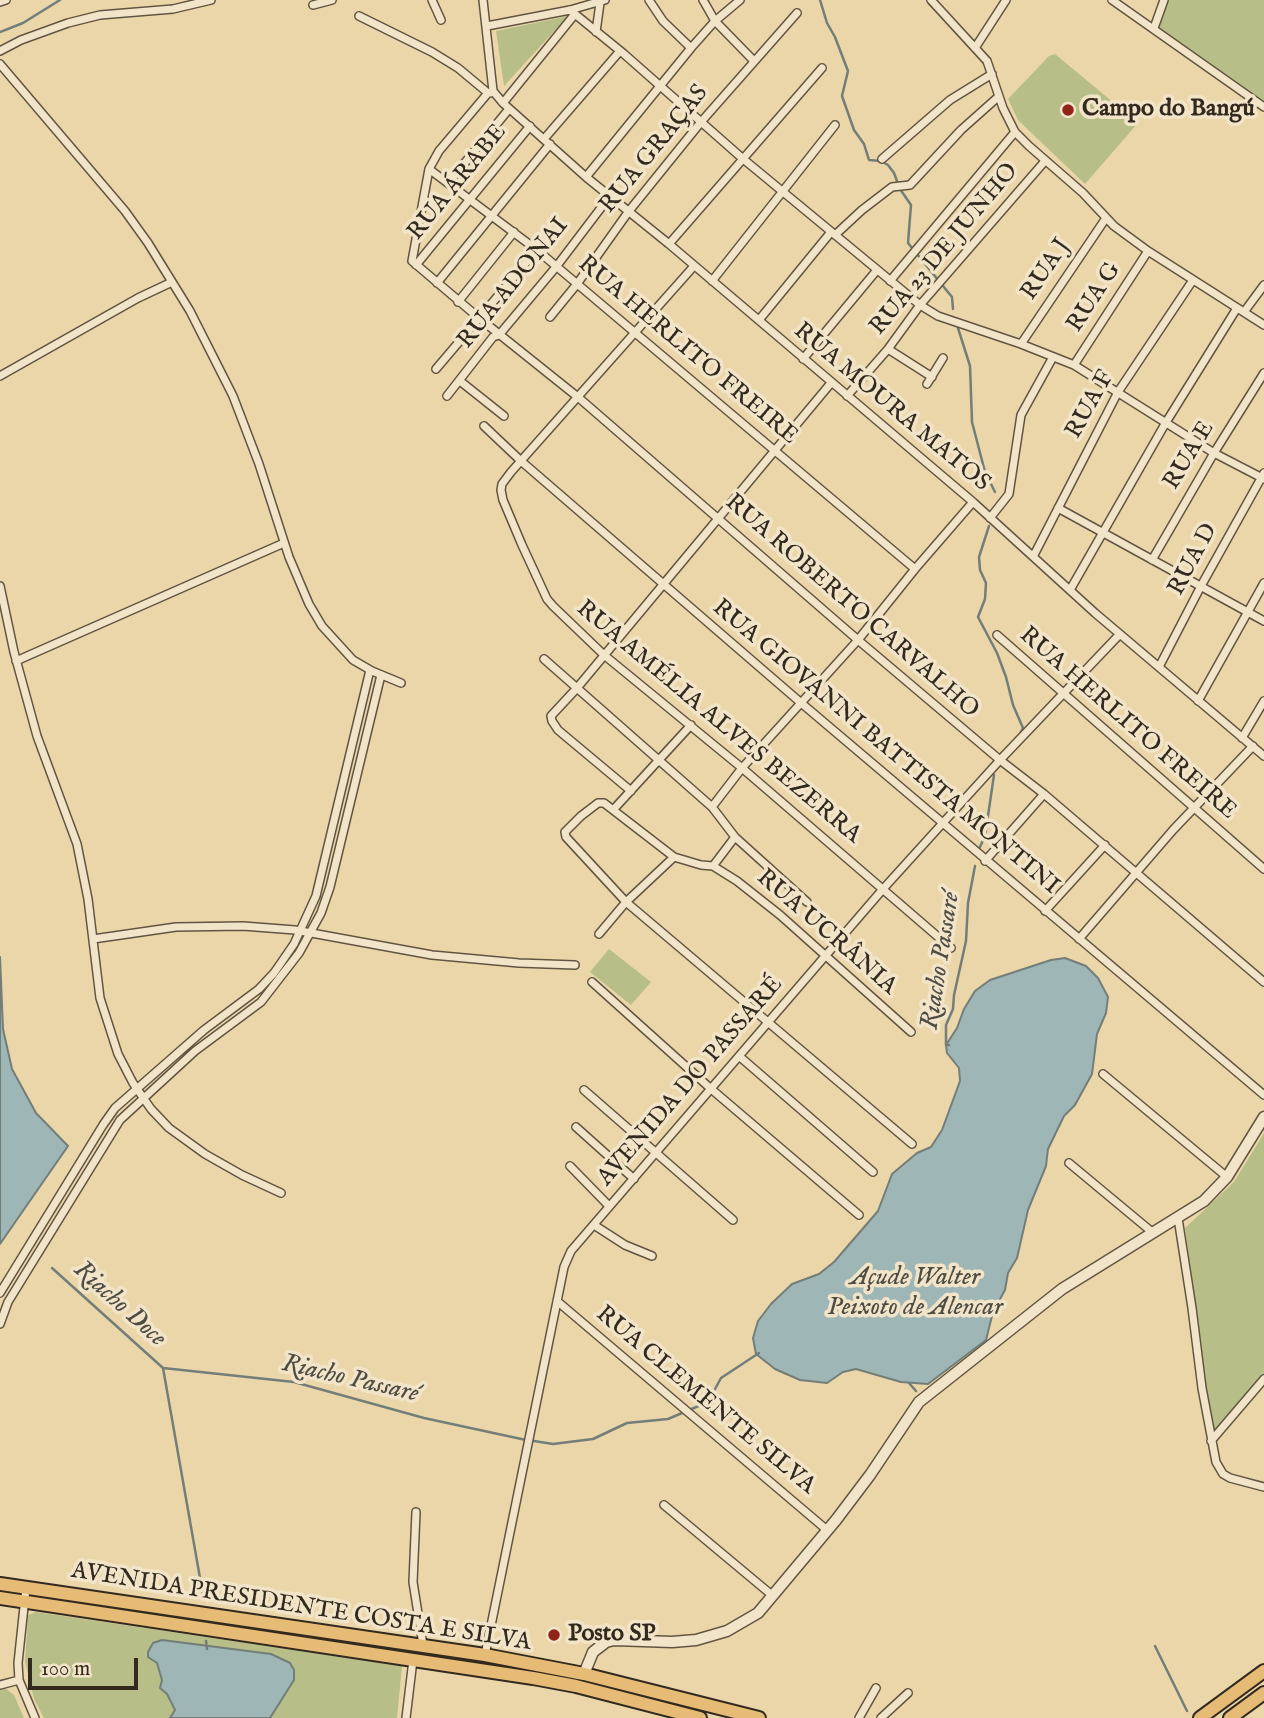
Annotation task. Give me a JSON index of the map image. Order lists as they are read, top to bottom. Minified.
{"streets":{"main road":["AVENIDA PRESIDENTE COSTA E SILVA"],"street":["RUA GRAÇAS","RUA ÁRABE","RUA 23 DE JUNHO","RUA J","RUA ADONAI","RUA G","RUA HERLITO FREIRE","RUA F","RUA MOURA MATOS","RUA E","RUA D","RUA ROBERTO CARVALHO","RUA AMÉLIA ALVES BEZERRA","RUA GIOVANNI BATTISTA MONTINI","RUA UCRÂNIA","AVENIDA DO PASSARÉ","RUA CLEMENTE SILVA"]},"crossings":[["RUA GRAÇAS","RUA HERLITO FREIRE"],["RUA GRAÇAS","RUA MOURA MATOS"],["RUA ÁRABE","RUA HERLITO FREIRE"],["RUA ÁRABE","RUA MOURA MATOS"],["RUA ÁRABE","RUA ROBERTO CARVALHO"],["RUA 23 DE JUNHO","RUA MOURA MATOS"],["RUA ADONAI","RUA HERLITO FREIRE"],["RUA ADONAI","RUA MOURA MATOS"],["RUA ADONAI","RUA ROBERTO CARVALHO"],["RUA HERLITO FREIRE","AVENIDA DO PASSARÉ"],["RUA F","RUA MOURA MATOS"],["RUA MOURA MATOS","RUA D"],["RUA MOURA MATOS","AVENIDA DO PASSARÉ"],["RUA ROBERTO CARVALHO","AVENIDA DO PASSARÉ"],["RUA AMÉLIA ALVES BEZERRA","RUA GIOVANNI BATTISTA MONTINI"],["RUA AMÉLIA ALVES BEZERRA","AVENIDA DO PASSARÉ"],["RUA GIOVANNI BATTISTA MONTINI","AVENIDA DO PASSARÉ"],["RUA UCRÂNIA","AVENIDA DO PASSARÉ"],["AVENIDA DO PASSARÉ","RUA CLEMENTE SILVA"],["AVENIDA DO PASSARÉ","AVENIDA PRESIDENTE COSTA E SILVA"]],"water":["Riacho Passaré","Açude Walter Peixoto de Alencar","Riacho Doce"],"places":["Campo do Bangú","Posto SP"],"scale_bar":"100 m"}
